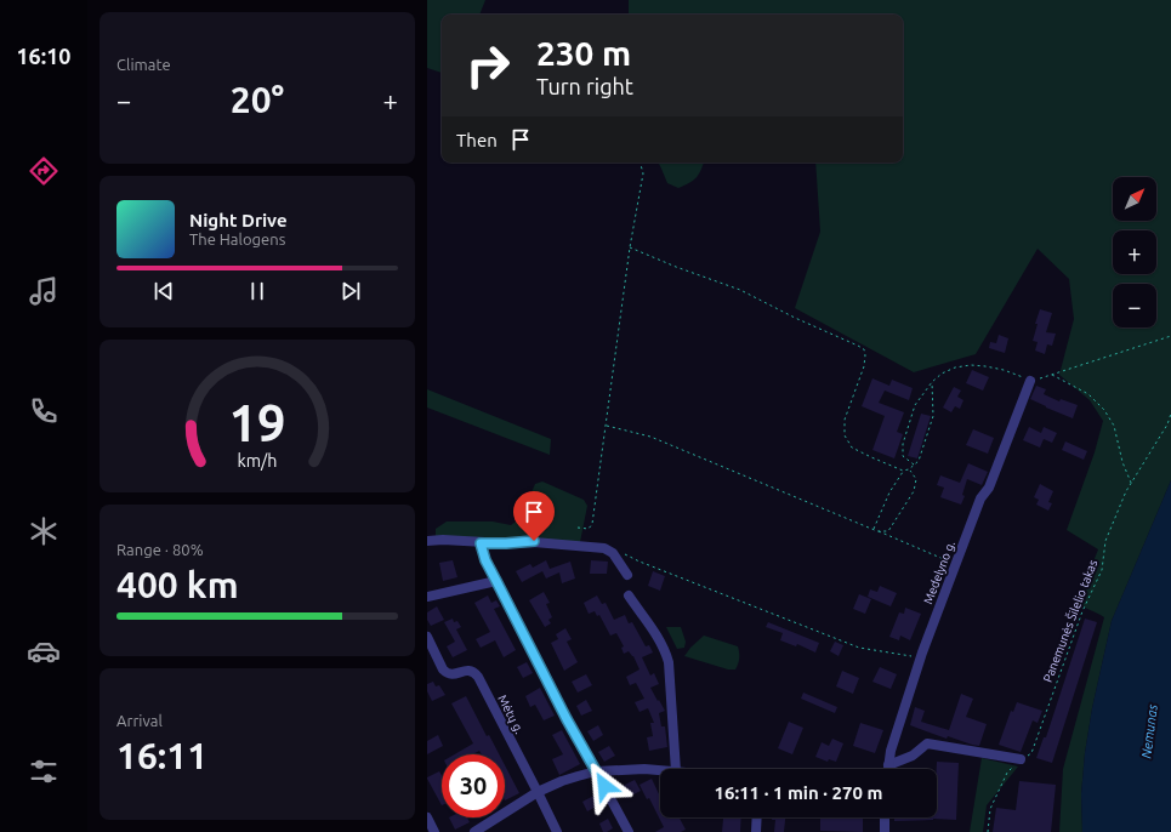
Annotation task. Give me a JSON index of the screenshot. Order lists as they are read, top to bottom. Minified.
{"streets":{"street":["Medelyno g.","Mėtų g."],"path":["Panemunės Šilelio takas"]},"water":["Nemunas"],"north":"top right","page":{"tabs":"16:10","tile":["Climate",["Range · 80%","400 km"],["Arrival","16:11"]],"turn":["230 m","Turn right"],"heat":["−","20°","+"],"then":"Then","map_buttons":["+","−"],"song":["Night Drive","The Halogens"],"limit":"30","trip":"16:11 · 1 min · 270 m","gauge":["19","km/h"]}}
